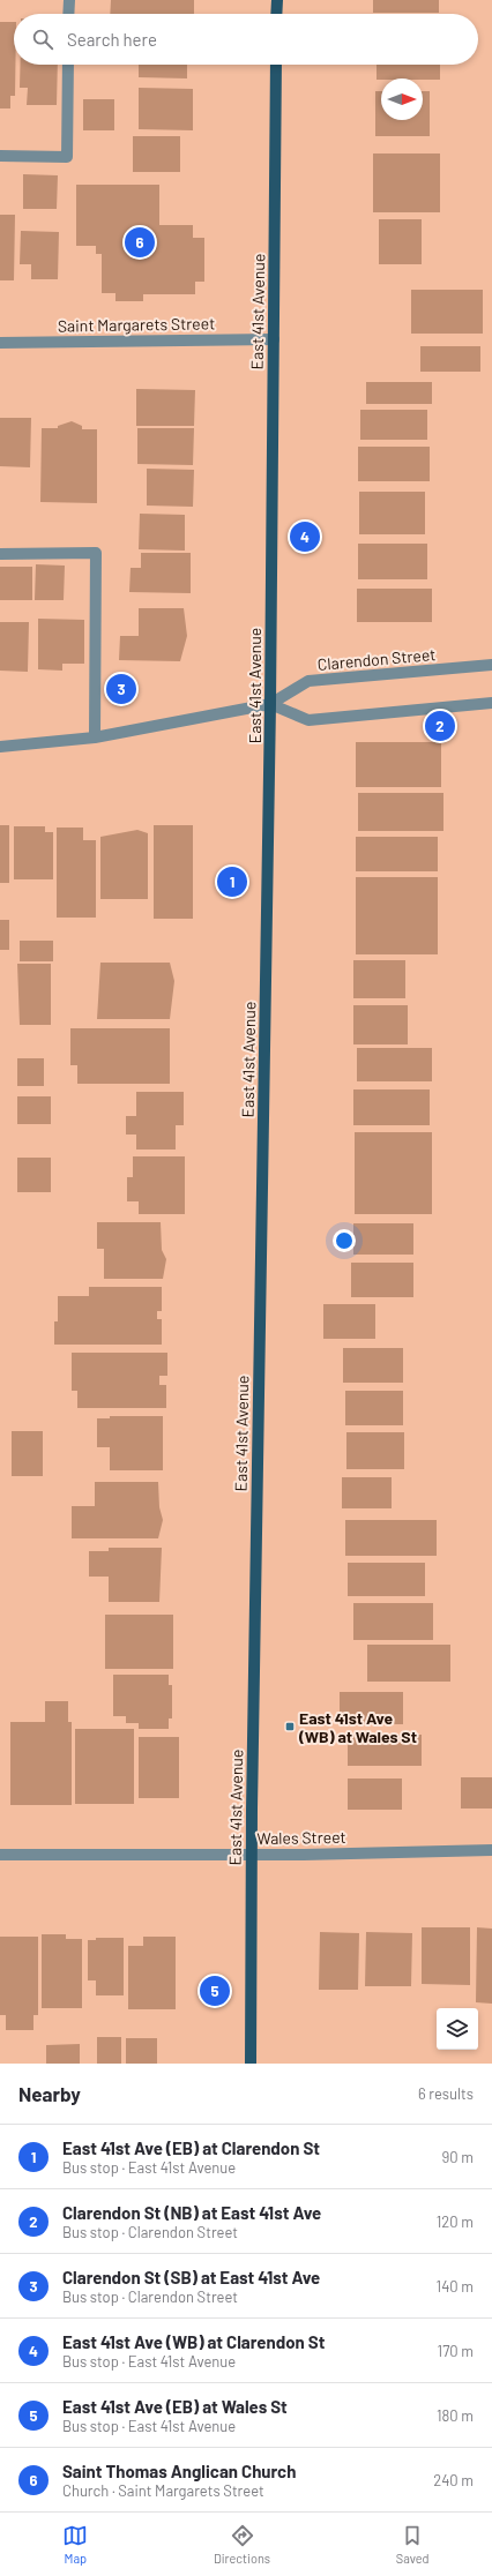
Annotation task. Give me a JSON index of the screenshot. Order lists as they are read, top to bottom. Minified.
{"streets":{"main road":["East 41st Avenue"],"street":["Saint Margarets Street","Clarendon Street","Wales Street"]},"crossings":[["East 41st Avenue","Saint Margarets Street"],["East 41st Avenue","Clarendon Street"],["East 41st Avenue","Wales Street"]],"places":{"transit":["East 41st Ave (WB) at Wales St"]},"north":"right","page":{"search":"Search here","pins":["6","4","3","2","1","5"],"heading":["Nearby","6 results"],"list":[{"mark":"1","name":"East 41st Ave (EB) at Clarendon St","note":"Bus stop · East 41st Avenue","value":"90 m"},{"mark":"2","name":"Clarendon St (NB) at East 41st Ave","note":"Bus stop · Clarendon Street","value":"120 m"},{"mark":"3","name":"Clarendon St (SB) at East 41st Ave","note":"Bus stop · Clarendon Street","value":"140 m"},{"mark":"4","name":"East 41st Ave (WB) at Clarendon St","note":"Bus stop · East 41st Avenue","value":"170 m"},{"mark":"5","name":"East 41st Ave (EB) at Wales St","note":"Bus stop · East 41st Avenue","value":"180 m"},{"mark":"6","name":"Saint Thomas Anglican Church","note":"Church · Saint Margarets Street","value":"240 m"}],"nav":["Map","Directions","Saved"]}}
